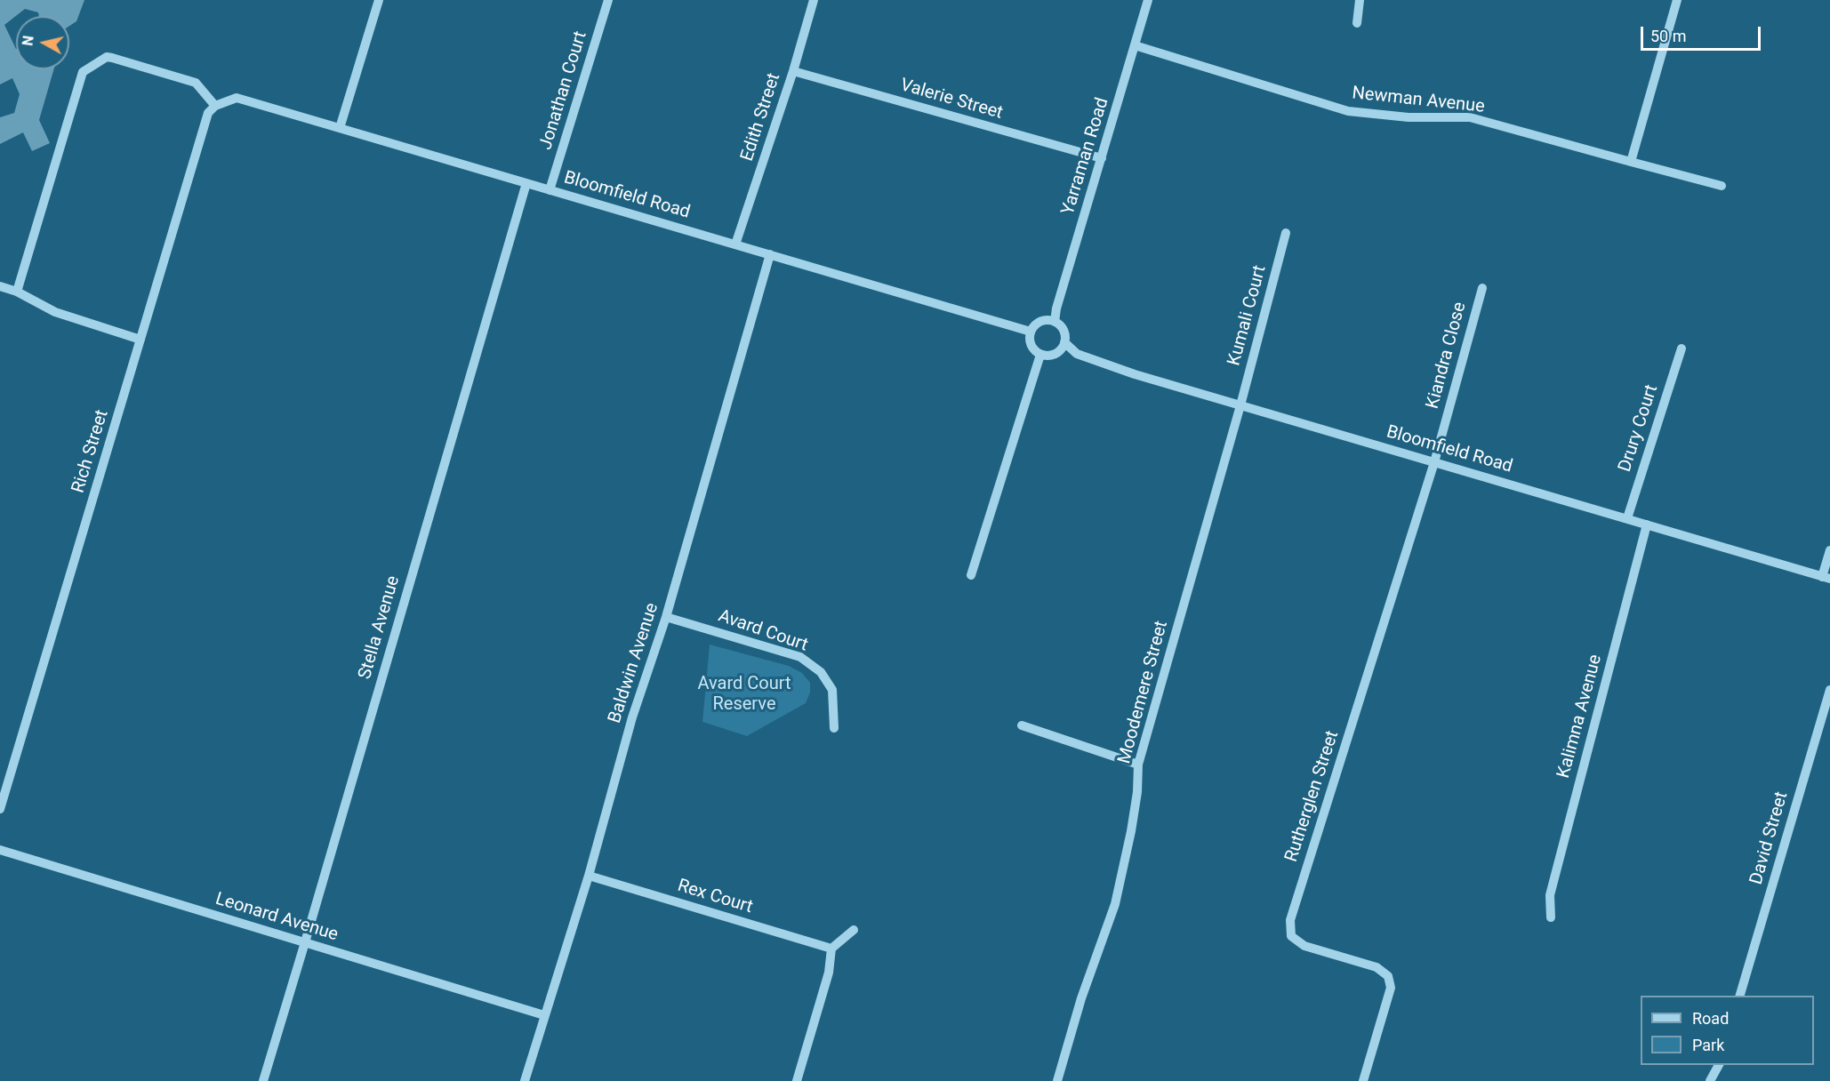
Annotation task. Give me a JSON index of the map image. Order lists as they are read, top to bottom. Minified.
{"streets":{"street":["Jonathan Court","Valerie Street","Newman Avenue","Edith Street","Yarraman Road","Bloomfield Road","Kumali Court","Kiandra Close","Drury Court","Rich Street","Stella Avenue","Avard Court","Baldwin Avenue","Moodemere Street","Kalimna Avenue","Rutherglen Street","David Street","Rex Court","Leonard Avenue"]},"crossings":[["Jonathan Court","Bloomfield Road"],["Valerie Street","Edith Street"],["Valerie Street","Yarraman Road"],["Newman Avenue","Yarraman Road"],["Edith Street","Bloomfield Road"],["Yarraman Road","Bloomfield Road"],["Bloomfield Road","Kumali Court"],["Bloomfield Road","Kiandra Close"],["Bloomfield Road","Drury Court"],["Bloomfield Road","Rich Street"],["Bloomfield Road","Stella Avenue"],["Bloomfield Road","Baldwin Avenue"],["Bloomfield Road","Moodemere Street"],["Bloomfield Road","Kalimna Avenue"],["Bloomfield Road","Rutherglen Street"],["Kumali Court","Moodemere Street"],["Kiandra Close","Rutherglen Street"],["Stella Avenue","Leonard Avenue"],["Avard Court","Baldwin Avenue"],["Baldwin Avenue","Rex Court"],["Baldwin Avenue","Leonard Avenue"]],"parks":["Avard Court Reserve"],"legend":["Road","Park"],"scale_bar":"50 m","north":"left"}
